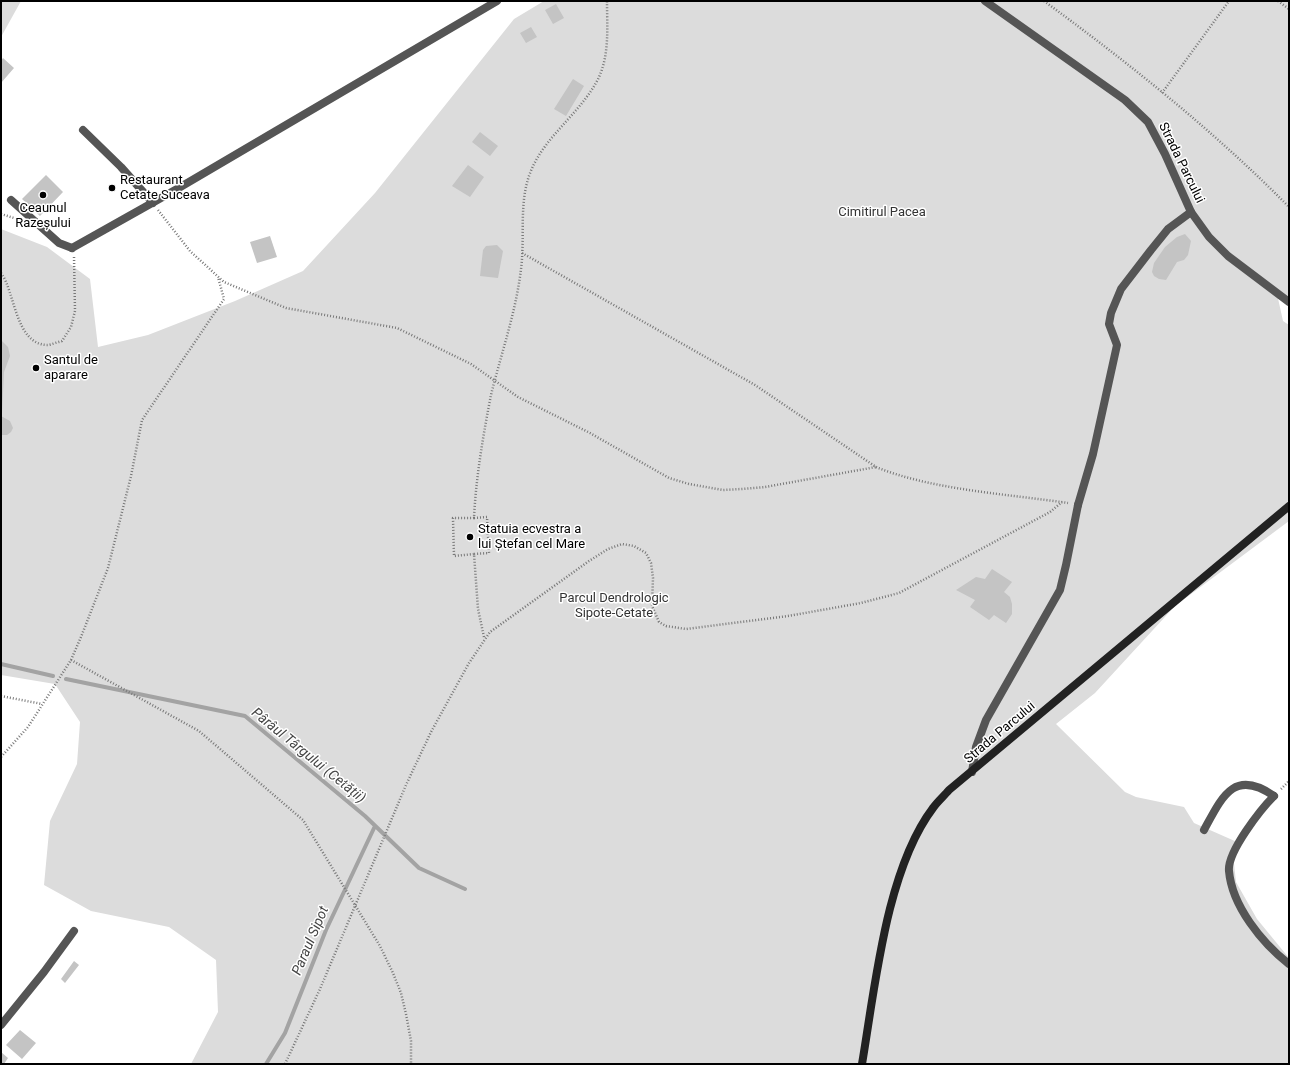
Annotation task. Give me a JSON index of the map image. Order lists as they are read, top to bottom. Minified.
{"streets":{"main road":["Strada Parcului"]},"water":["Pârâul Târgului (Cetății)","Paraul Sipot"],"parks":["Cimitirul Pacea","Parcul Dendrologic Sipote-Cetate"],"places":["Restaurant Cetate Suceava","Ceaunul Razeșului","Santul de aparare","Statuia ecvestra a lui Ștefan cel Mare"]}
